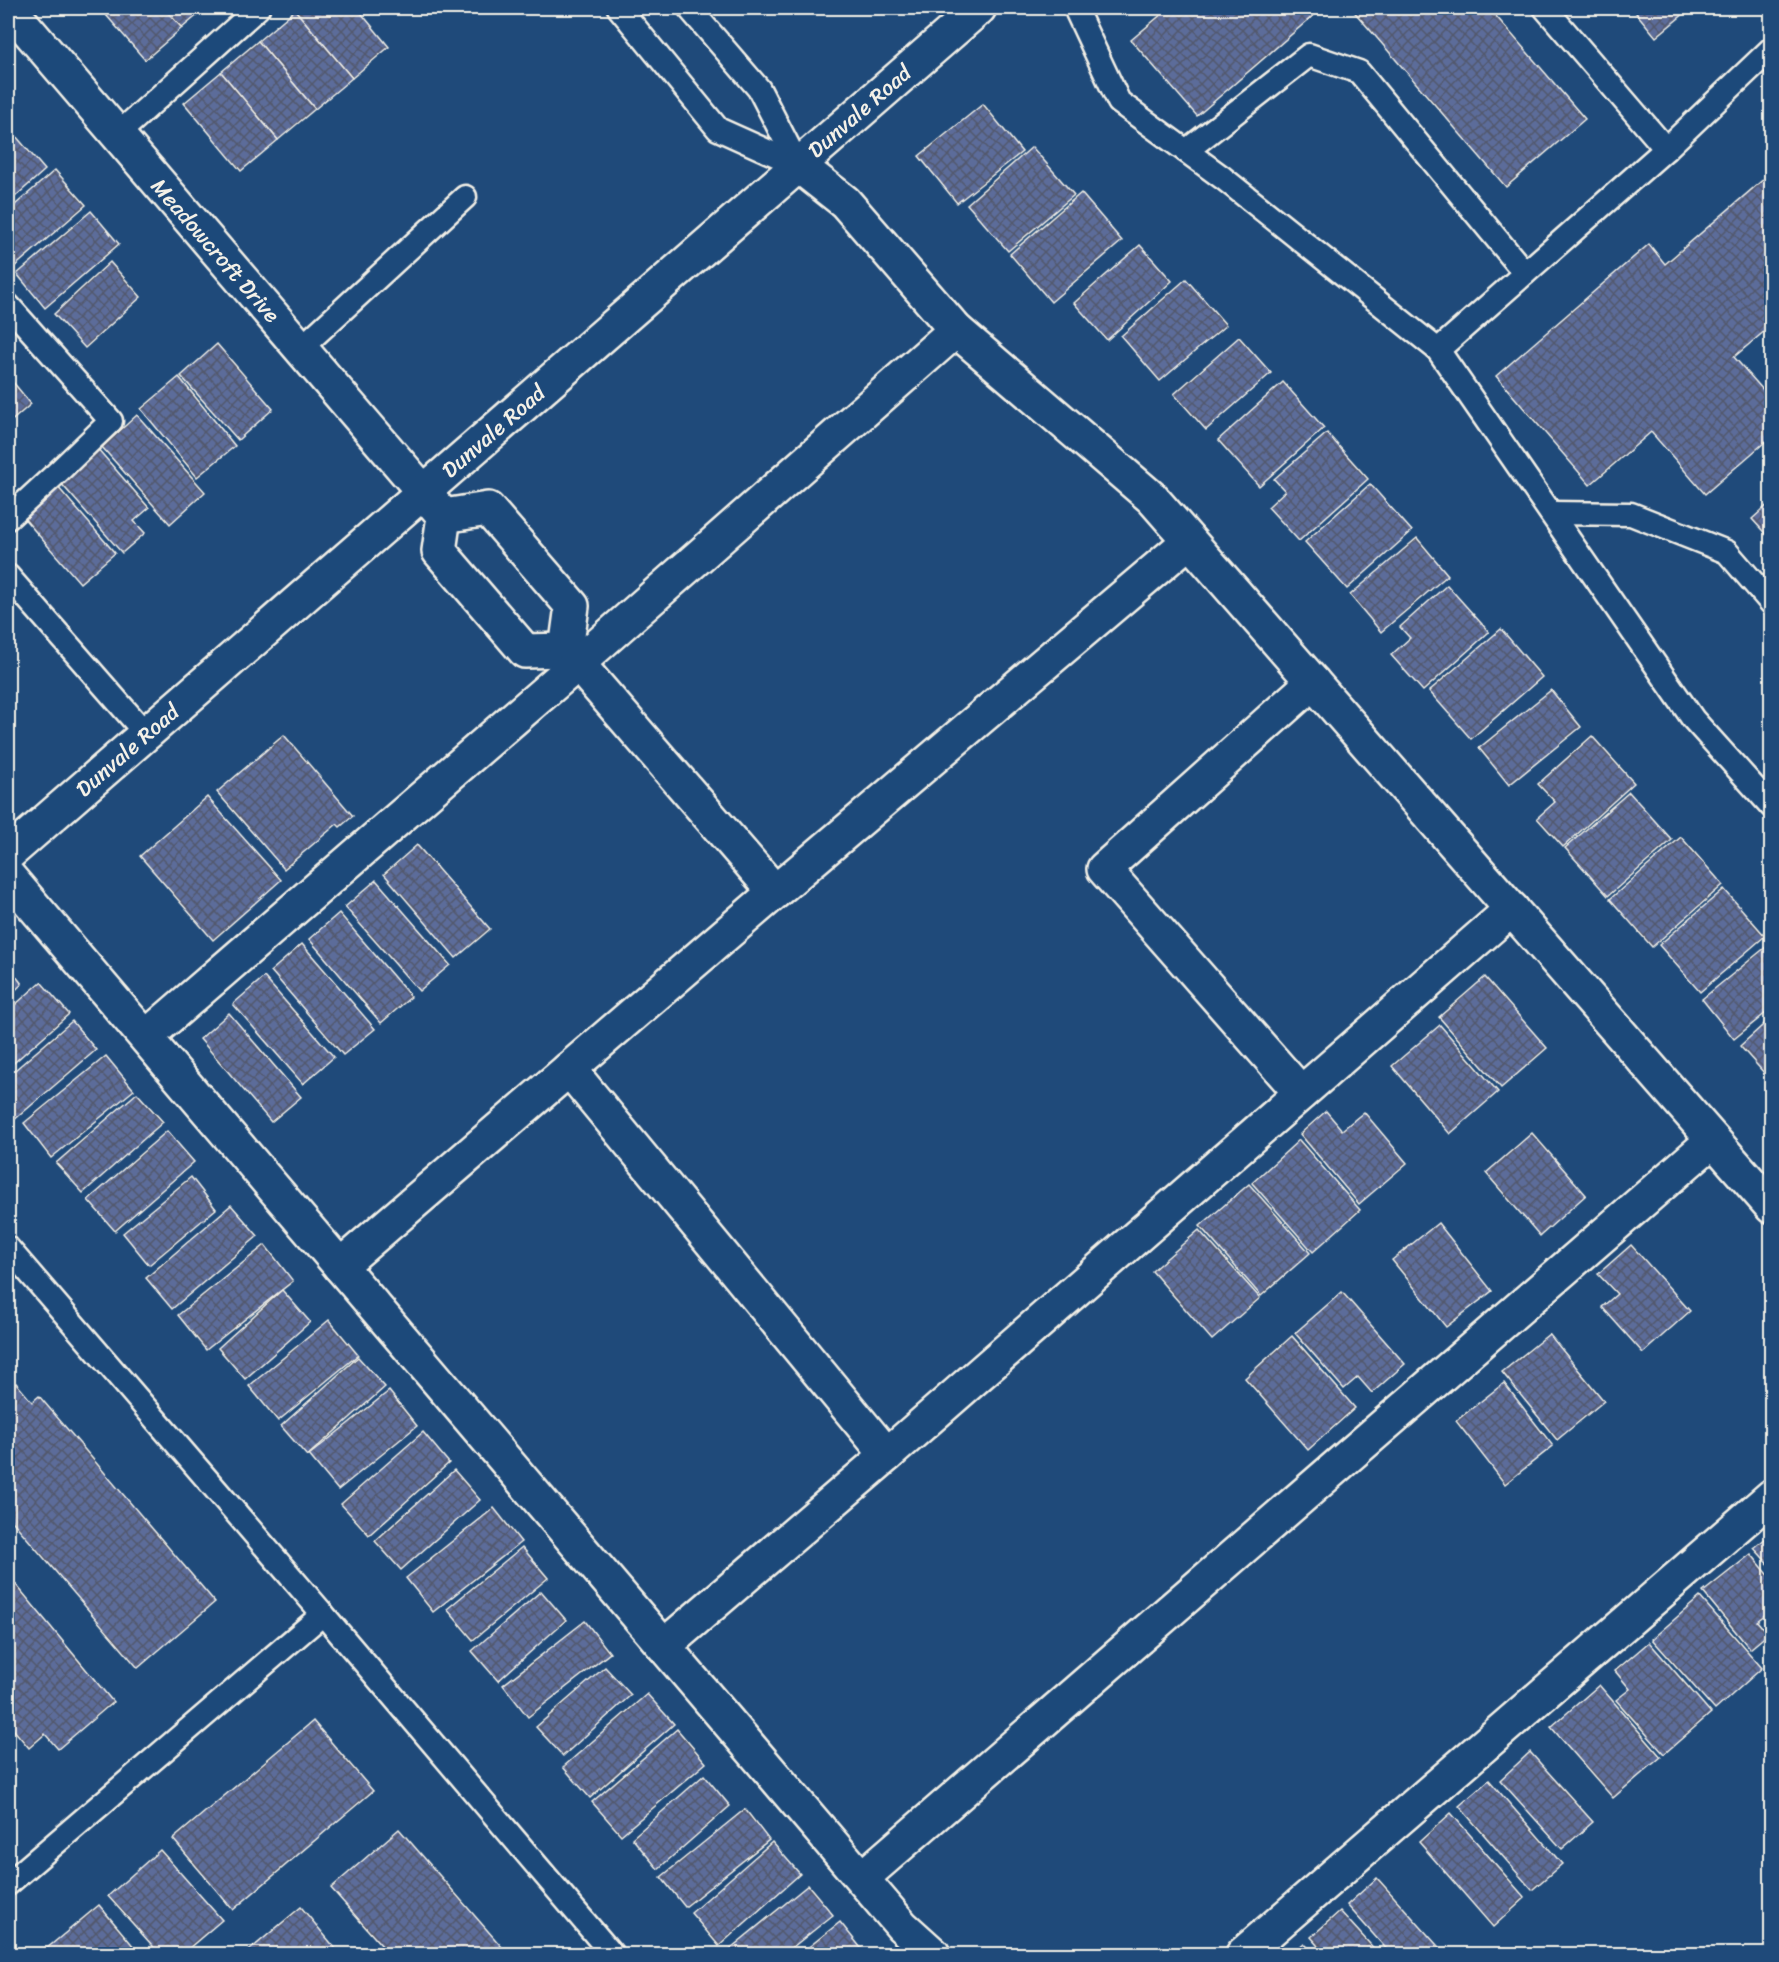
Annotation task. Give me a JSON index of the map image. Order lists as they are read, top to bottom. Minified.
{"streets":{"street":["Dunvale Road","Meadowcroft Drive"]},"crossings":[["Dunvale Road","Meadowcroft Drive"]]}
